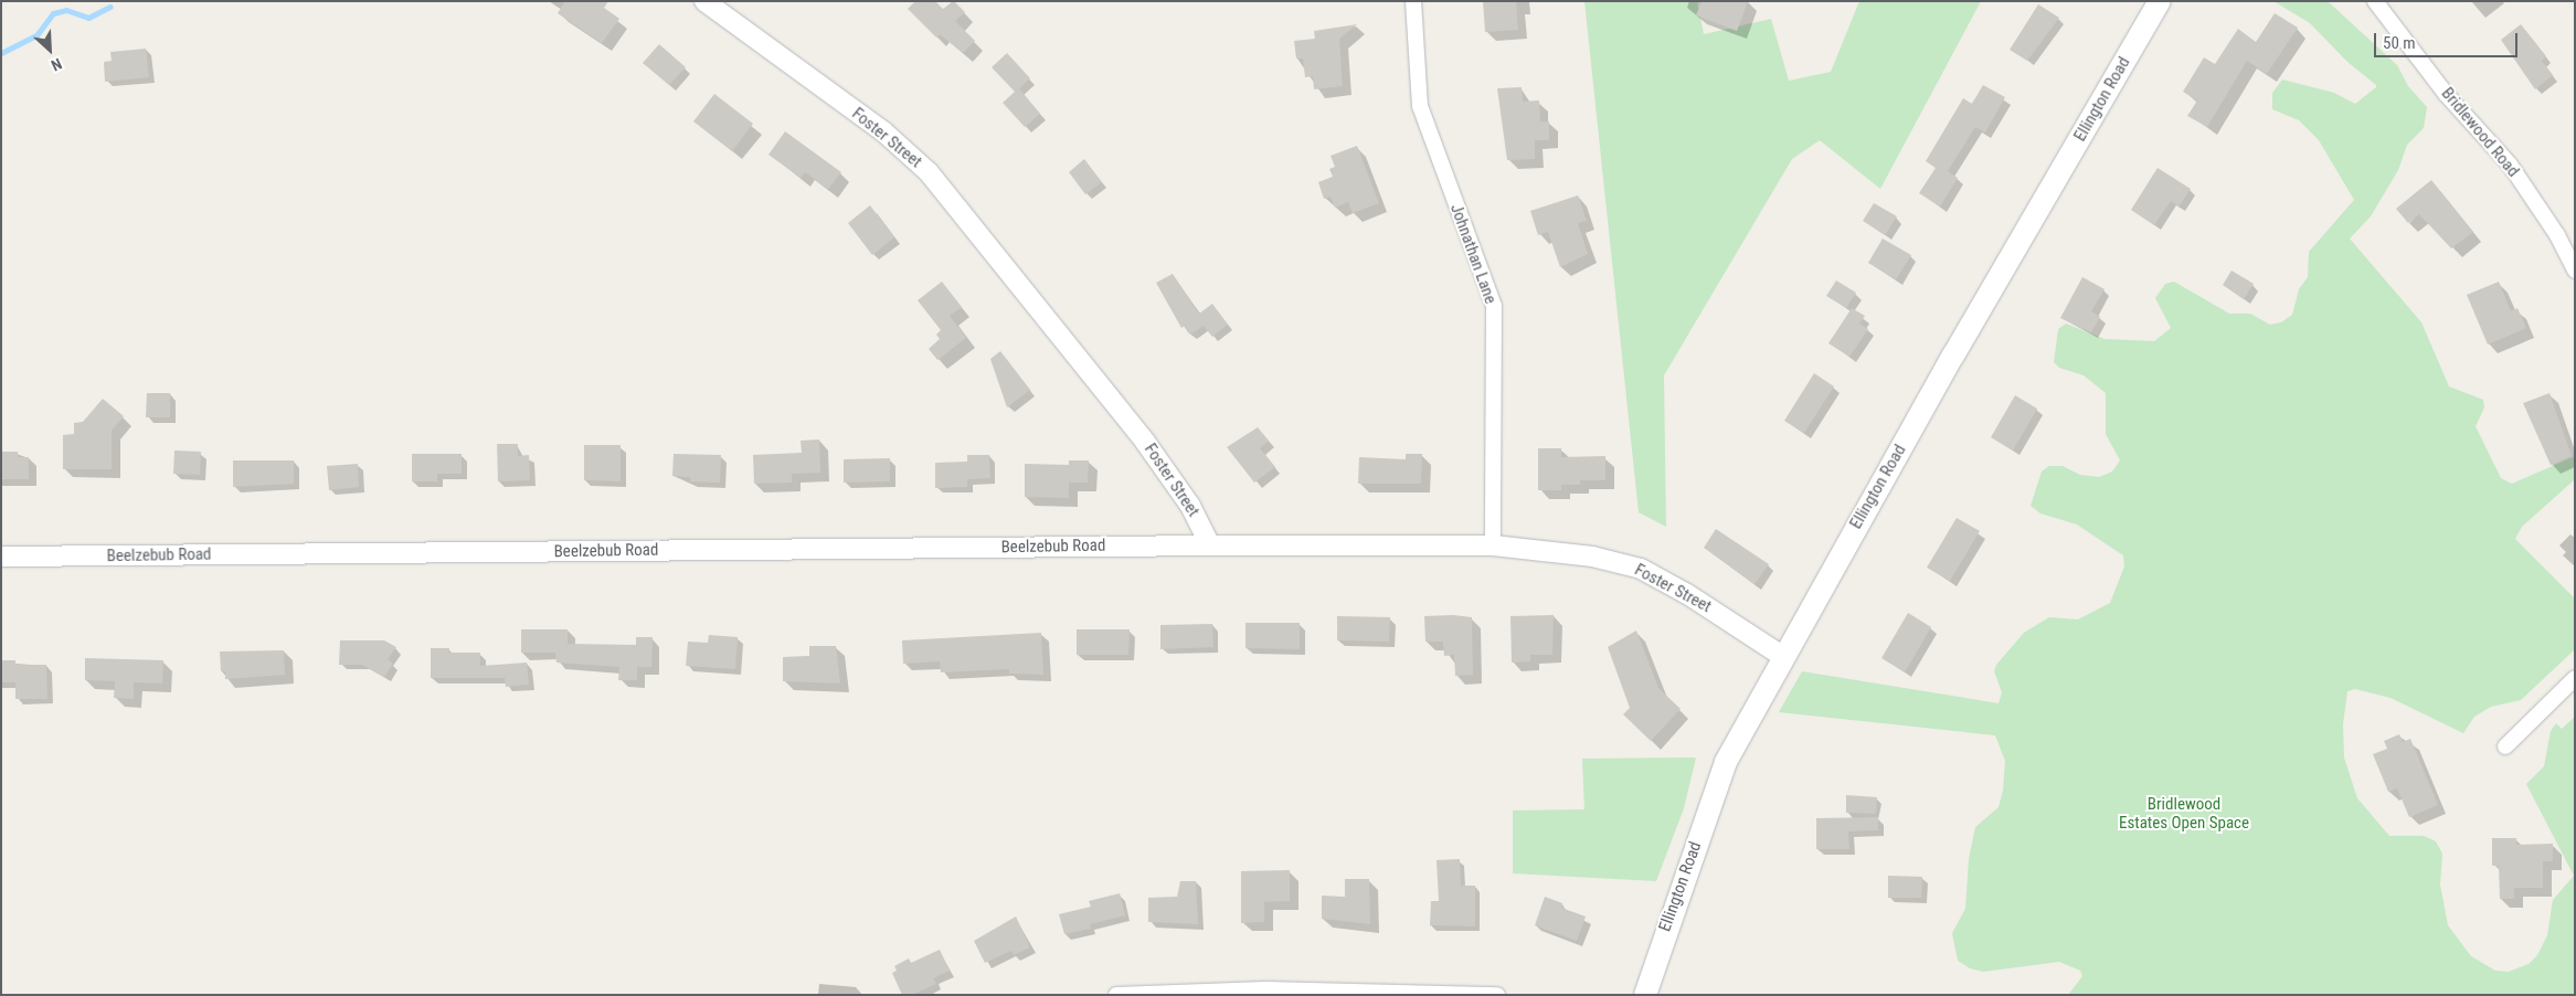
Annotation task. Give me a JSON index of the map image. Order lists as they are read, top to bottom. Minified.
{"streets":{"main road":["Ellington Road"],"street":["Bridlewood Road","Foster Street","Johnathan Lane","Beelzebub Road"]},"crossings":[["Ellington Road","Foster Street"],["Foster Street","Johnathan Lane"],["Foster Street","Beelzebub Road"]],"parks":["Bridlewood Estates Open Space"],"scale_bar":"50 m","north":"bottom right"}
